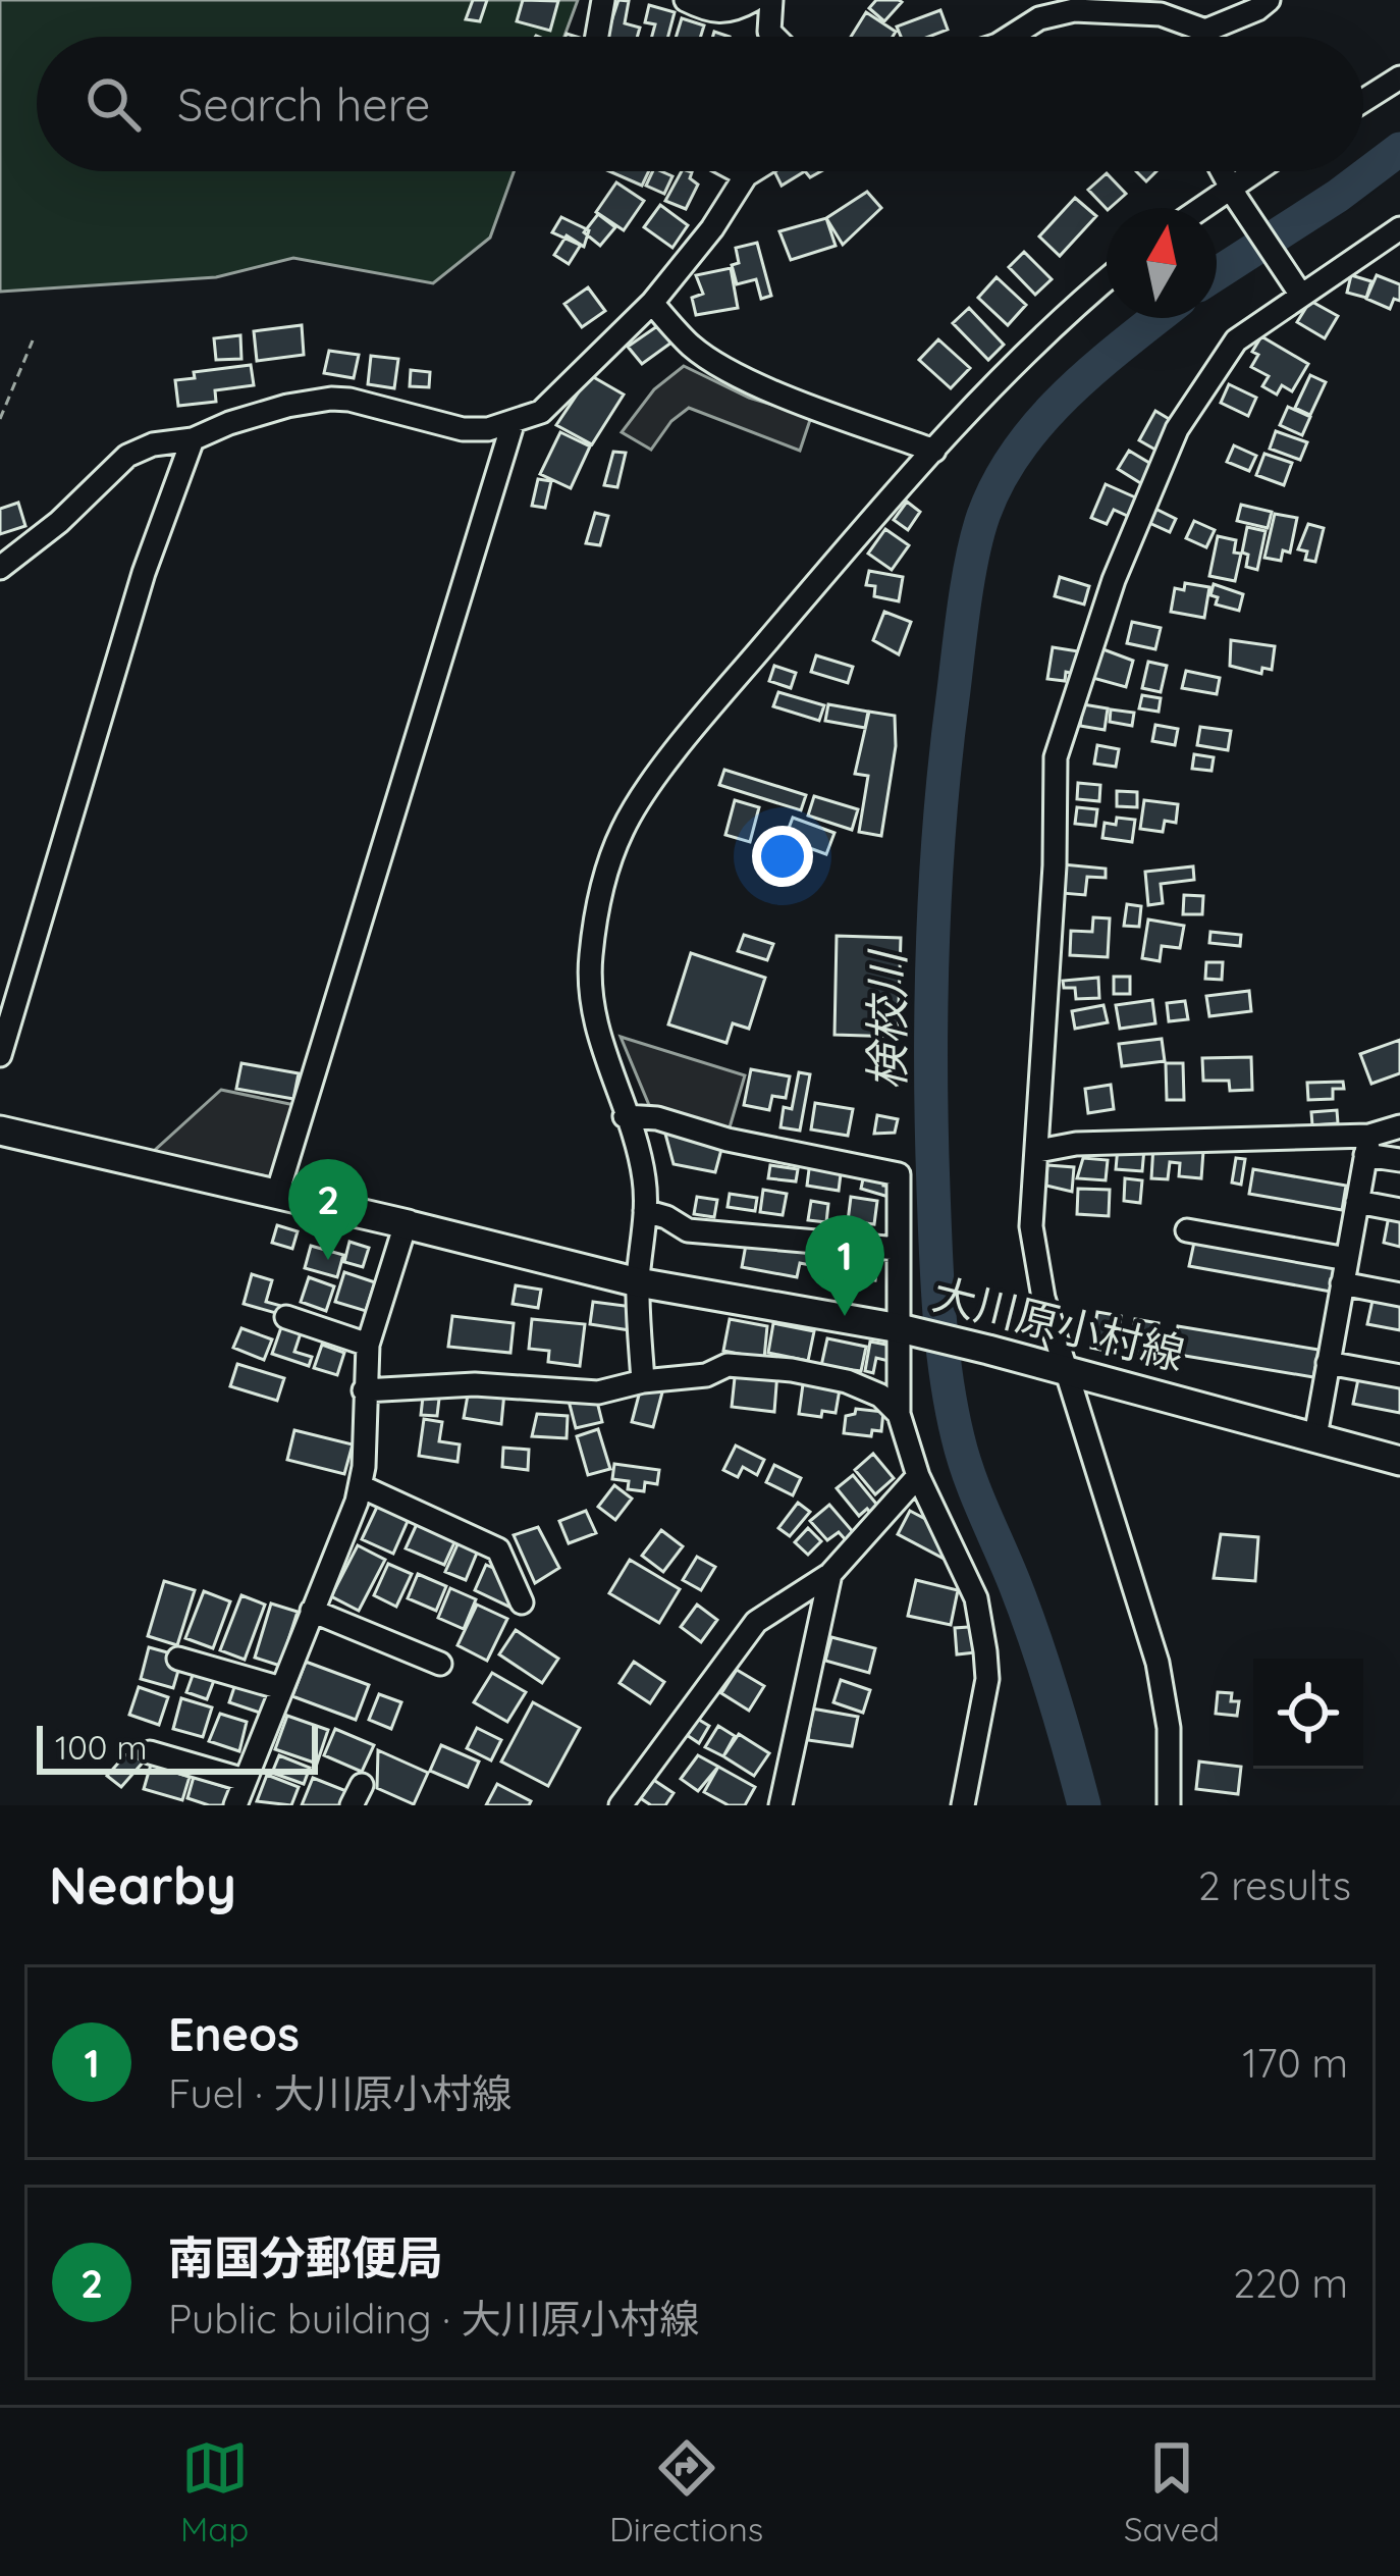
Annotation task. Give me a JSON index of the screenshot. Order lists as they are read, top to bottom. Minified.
{"streets":{"main road":["大川原小村線"]},"water":["検校川"],"scale_bar":"100 m","north":"top","page":{"search":"Search here","pins":["2","1"],"scale":"100 m","heading":["Nearby","2 results"],"list":[{"mark":"1","name":"Eneos","note":"Fuel · 大川原小村線","value":"170 m"},{"mark":"2","name":"南国分郵便局","note":"Public building · 大川原小村線","value":"220 m"}],"nav":["Map","Directions","Saved"]}}
